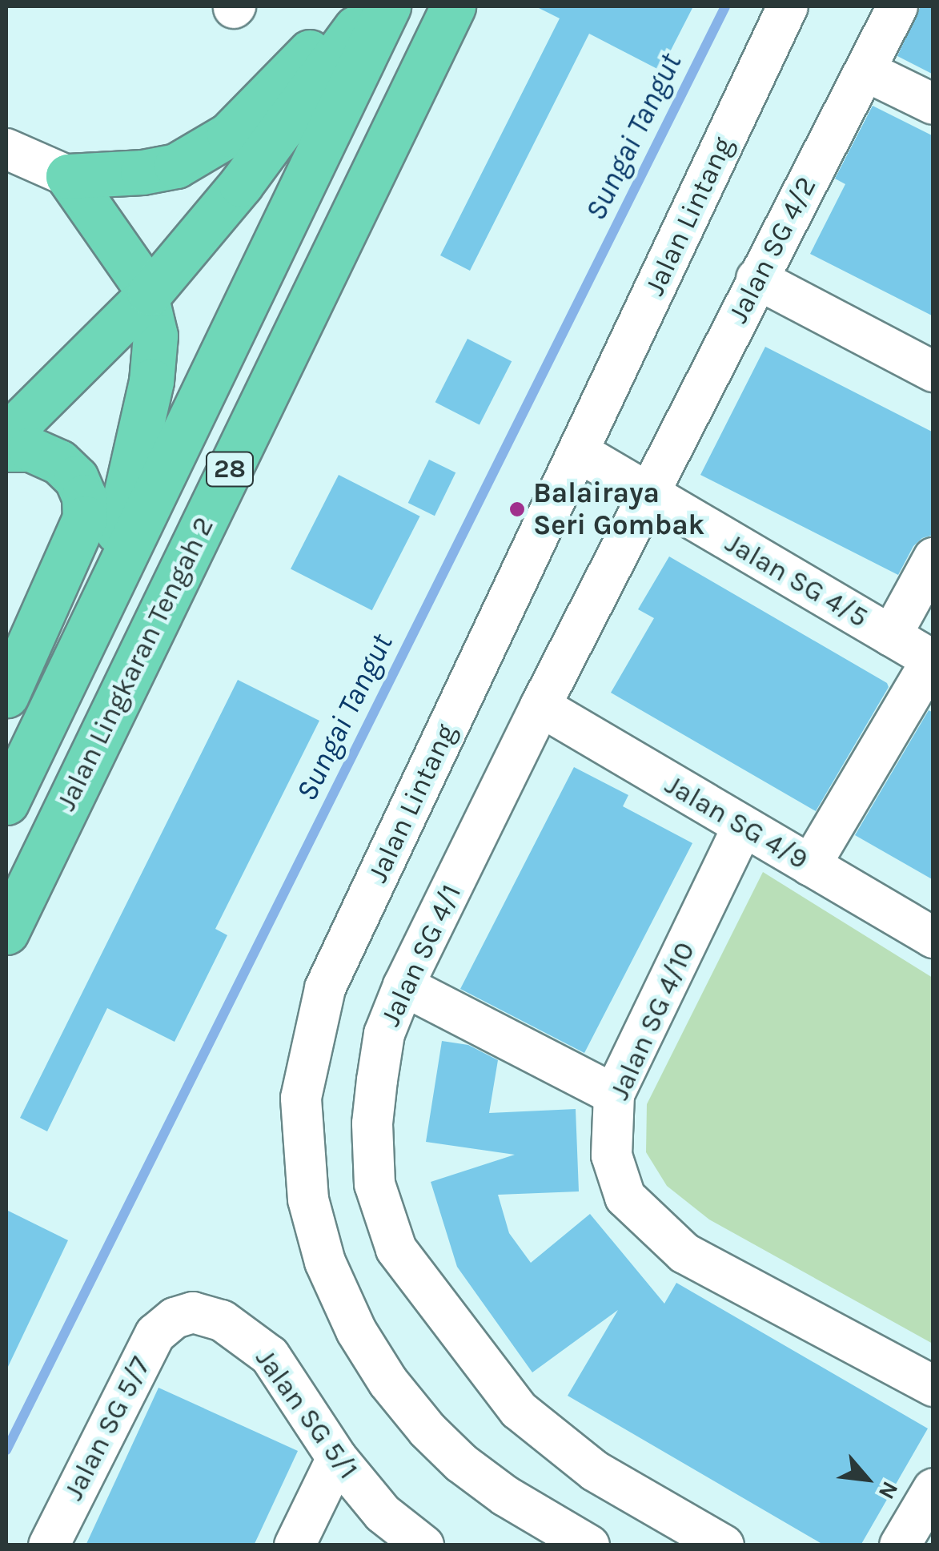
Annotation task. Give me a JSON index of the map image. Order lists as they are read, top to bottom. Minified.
{"streets":{"highway":["28","Jalan Lingkaran Tengah 2"],"street":["Jalan Lintang","Jalan SG 4/2","Jalan SG 4/5","Jalan SG 4/9","Jalan SG 4/1","Jalan SG 4/10","Jalan SG 5/1","Jalan SG 5/7"]},"crossings":[["Jalan Lintang","Jalan SG 4/5"],["Jalan SG 4/2","Jalan SG 4/5"],["Jalan SG 4/2","Jalan SG 4/1"],["Jalan SG 4/5","Jalan SG 4/1"],["Jalan SG 4/9","Jalan SG 4/1"],["Jalan SG 4/9","Jalan SG 4/10"],["Jalan SG 5/1","Jalan SG 5/7"]],"water":["Sungai Tangut"],"places":["Balairaya Seri Gombak"],"north":"bottom right"}
